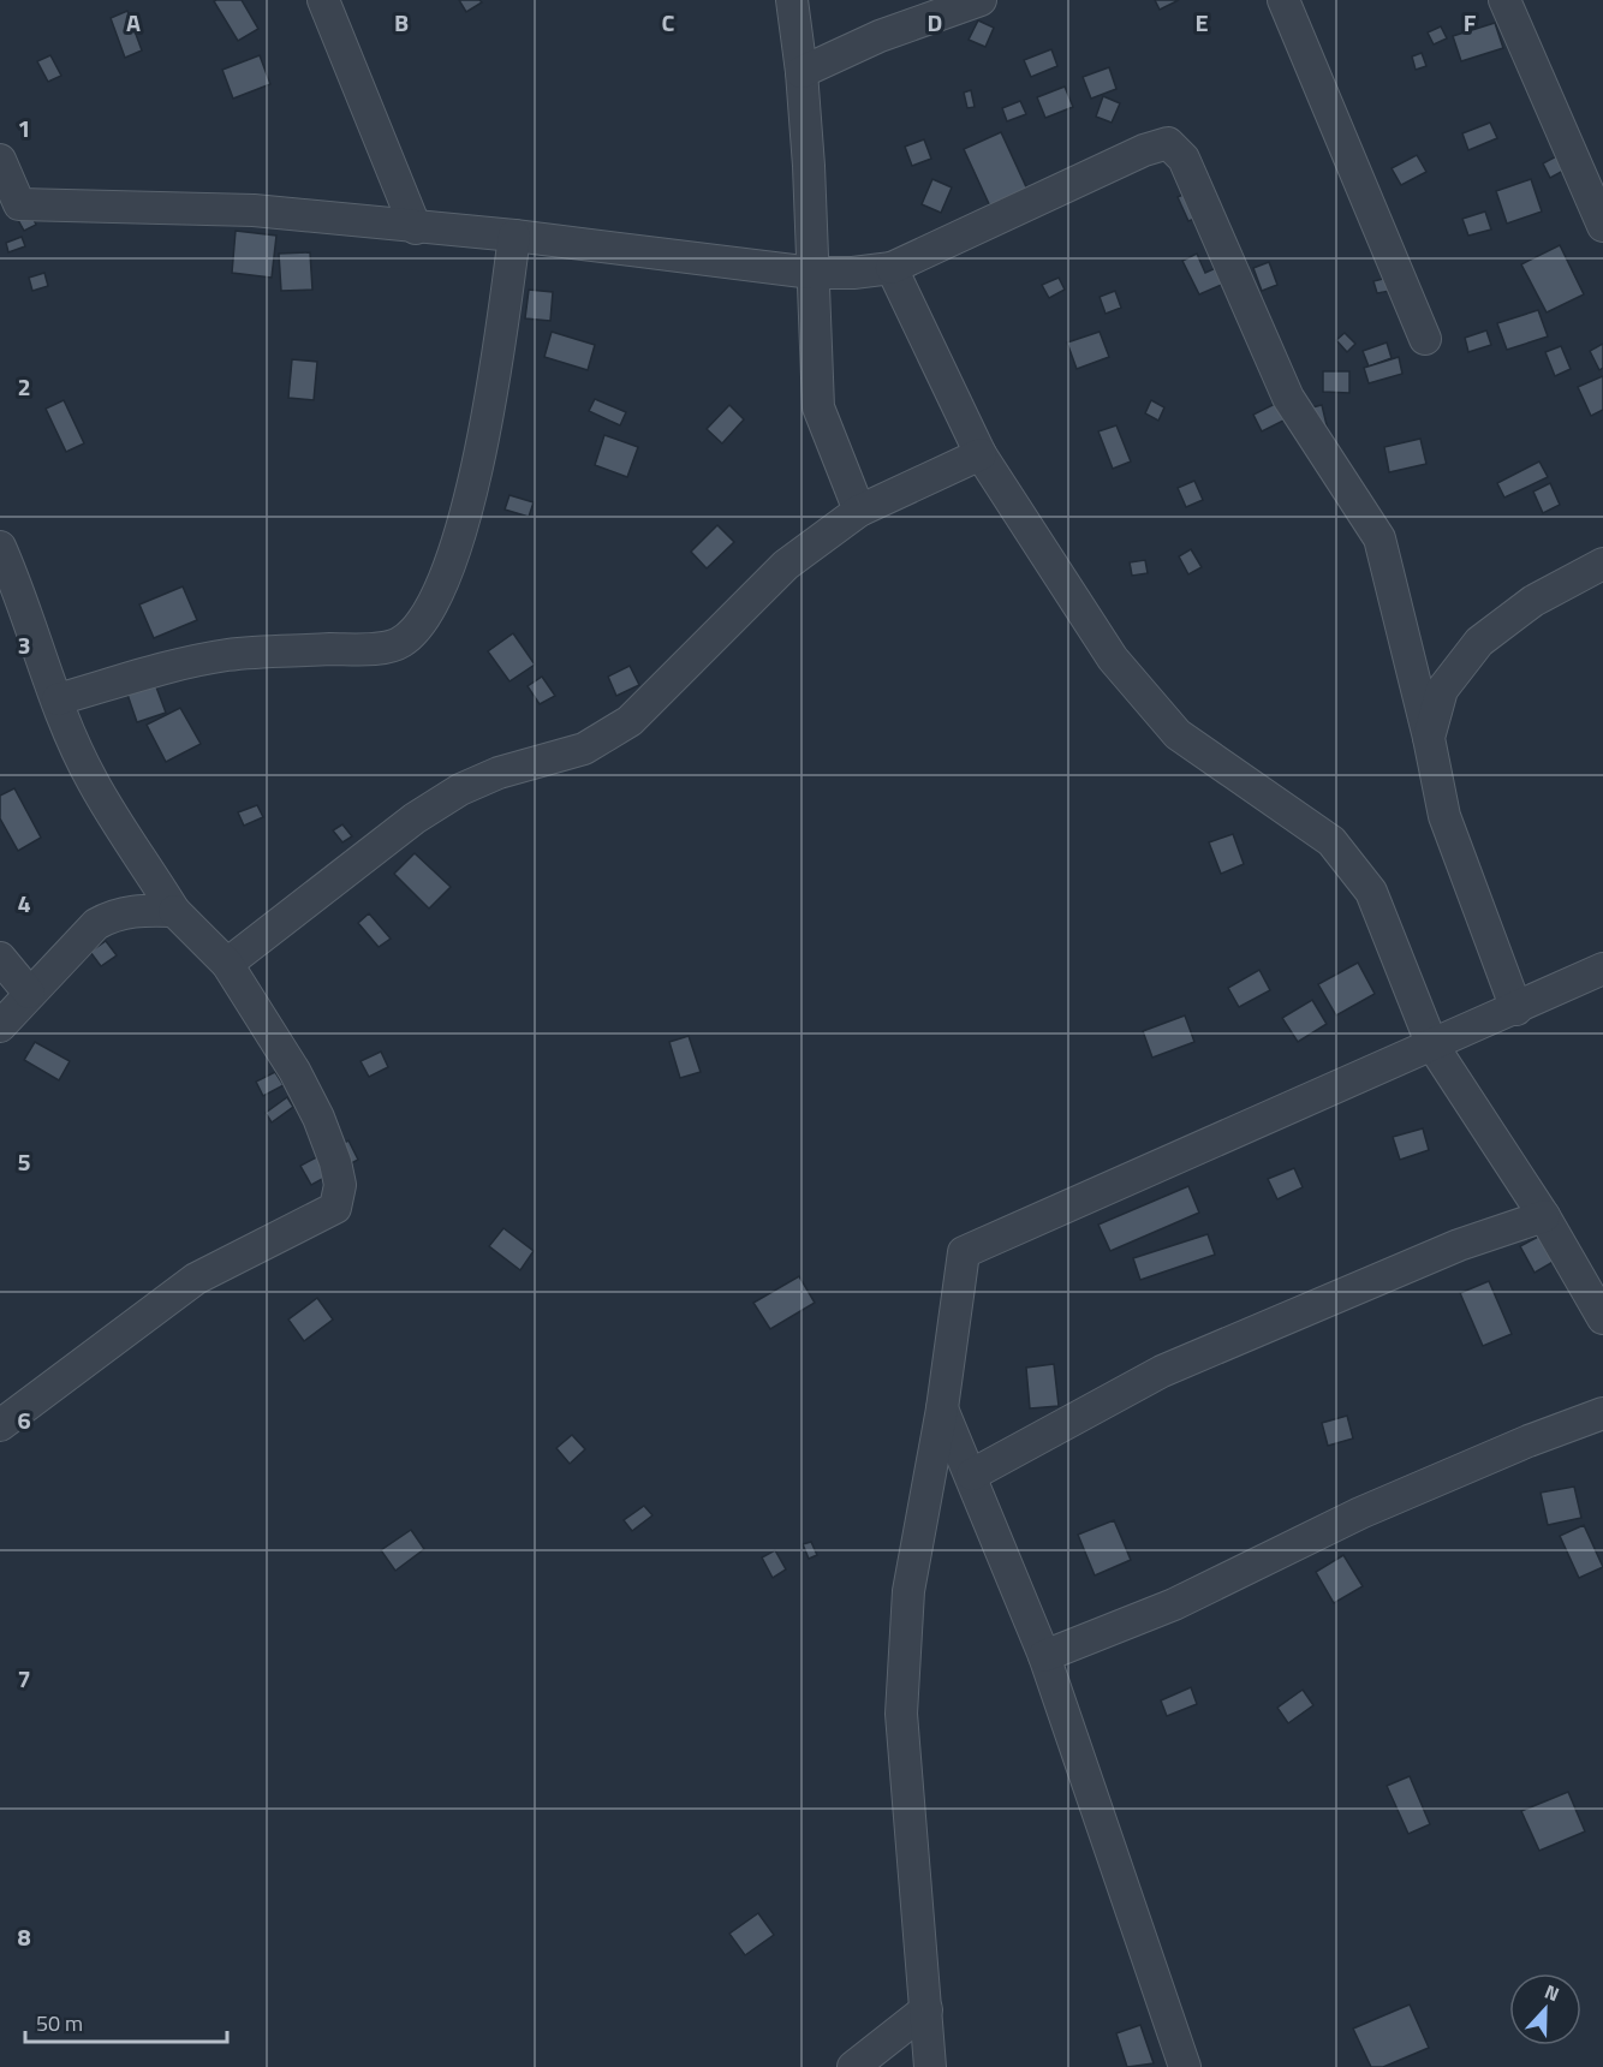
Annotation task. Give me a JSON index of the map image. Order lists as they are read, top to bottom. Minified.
{"scale_bar":"50 m","north":"top","grid":{"columns":["A","B","C","D","E","F"],"rows":["1","2","3","4","5","6","7","8"]}}
